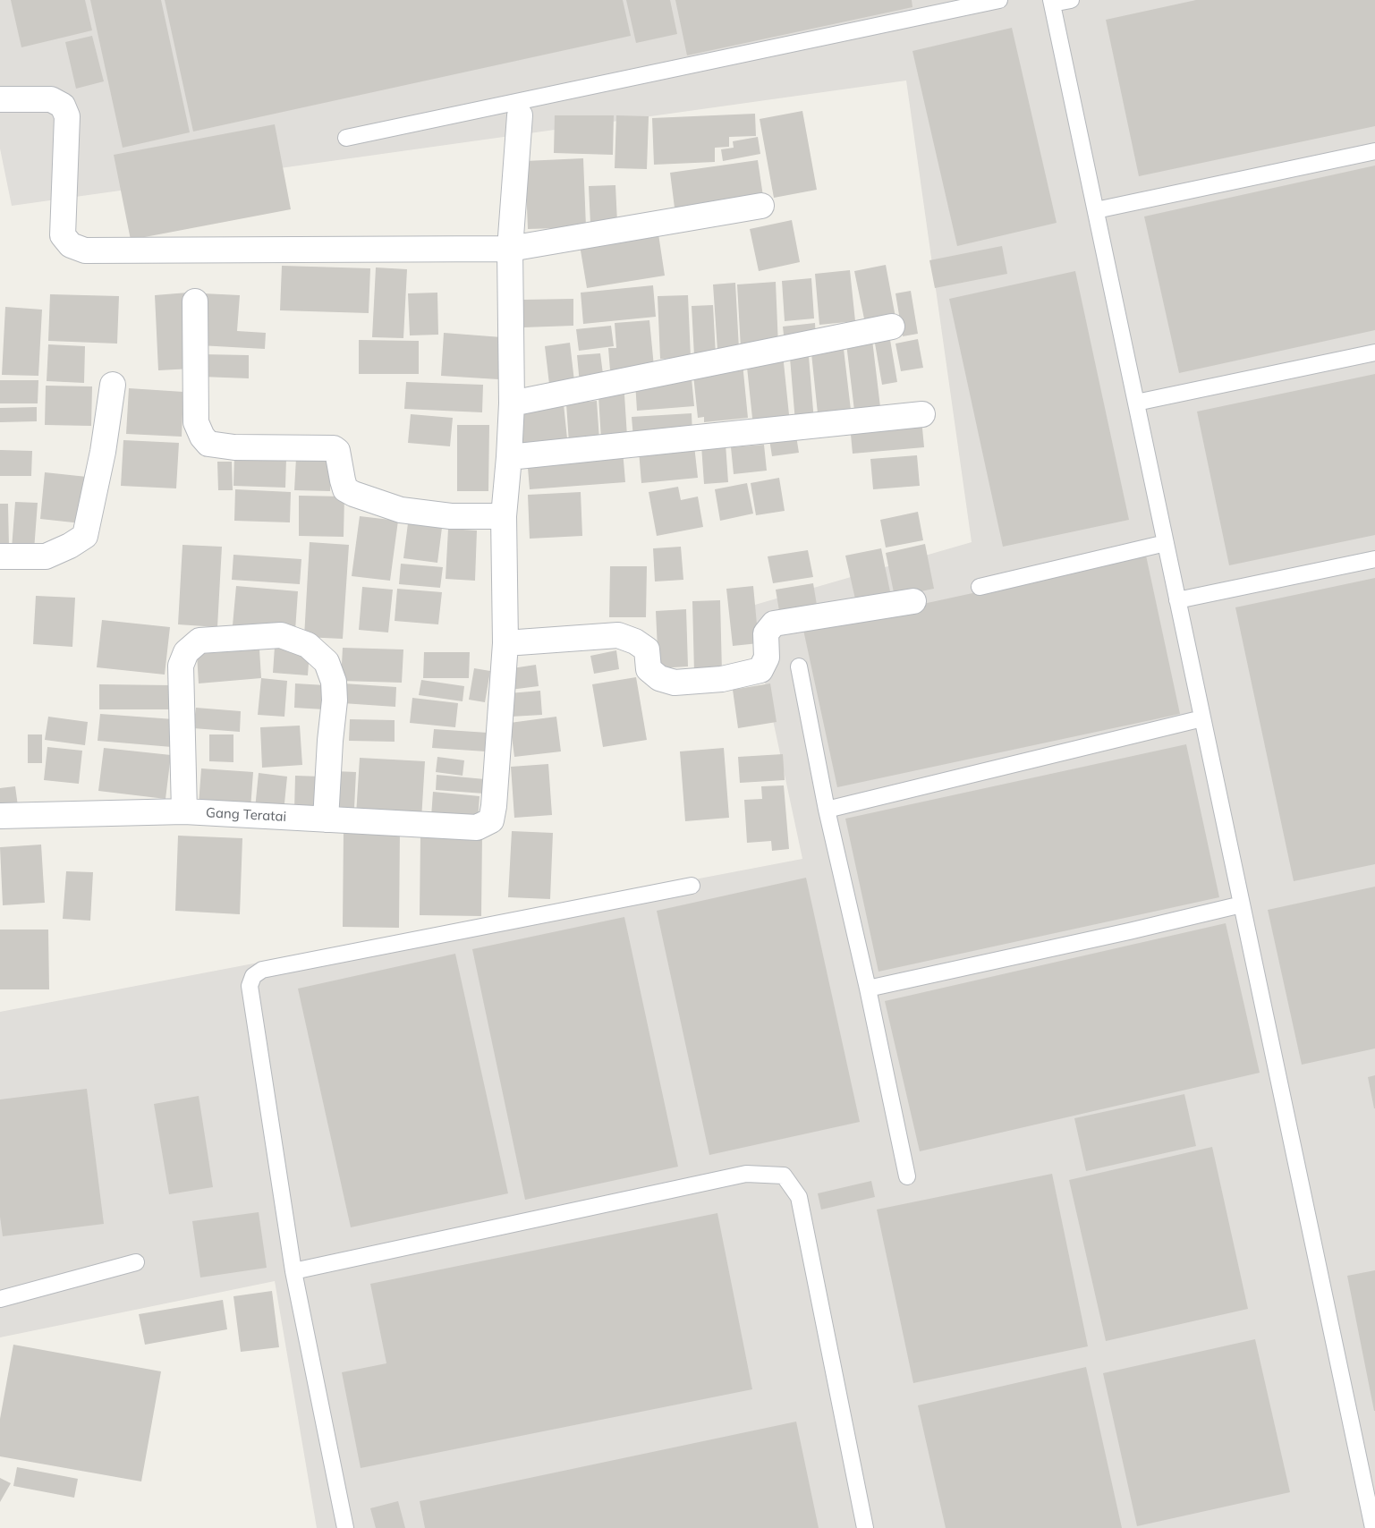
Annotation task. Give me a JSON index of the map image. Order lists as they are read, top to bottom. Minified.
{"streets":{"street":["Gang Teratai"]}}
